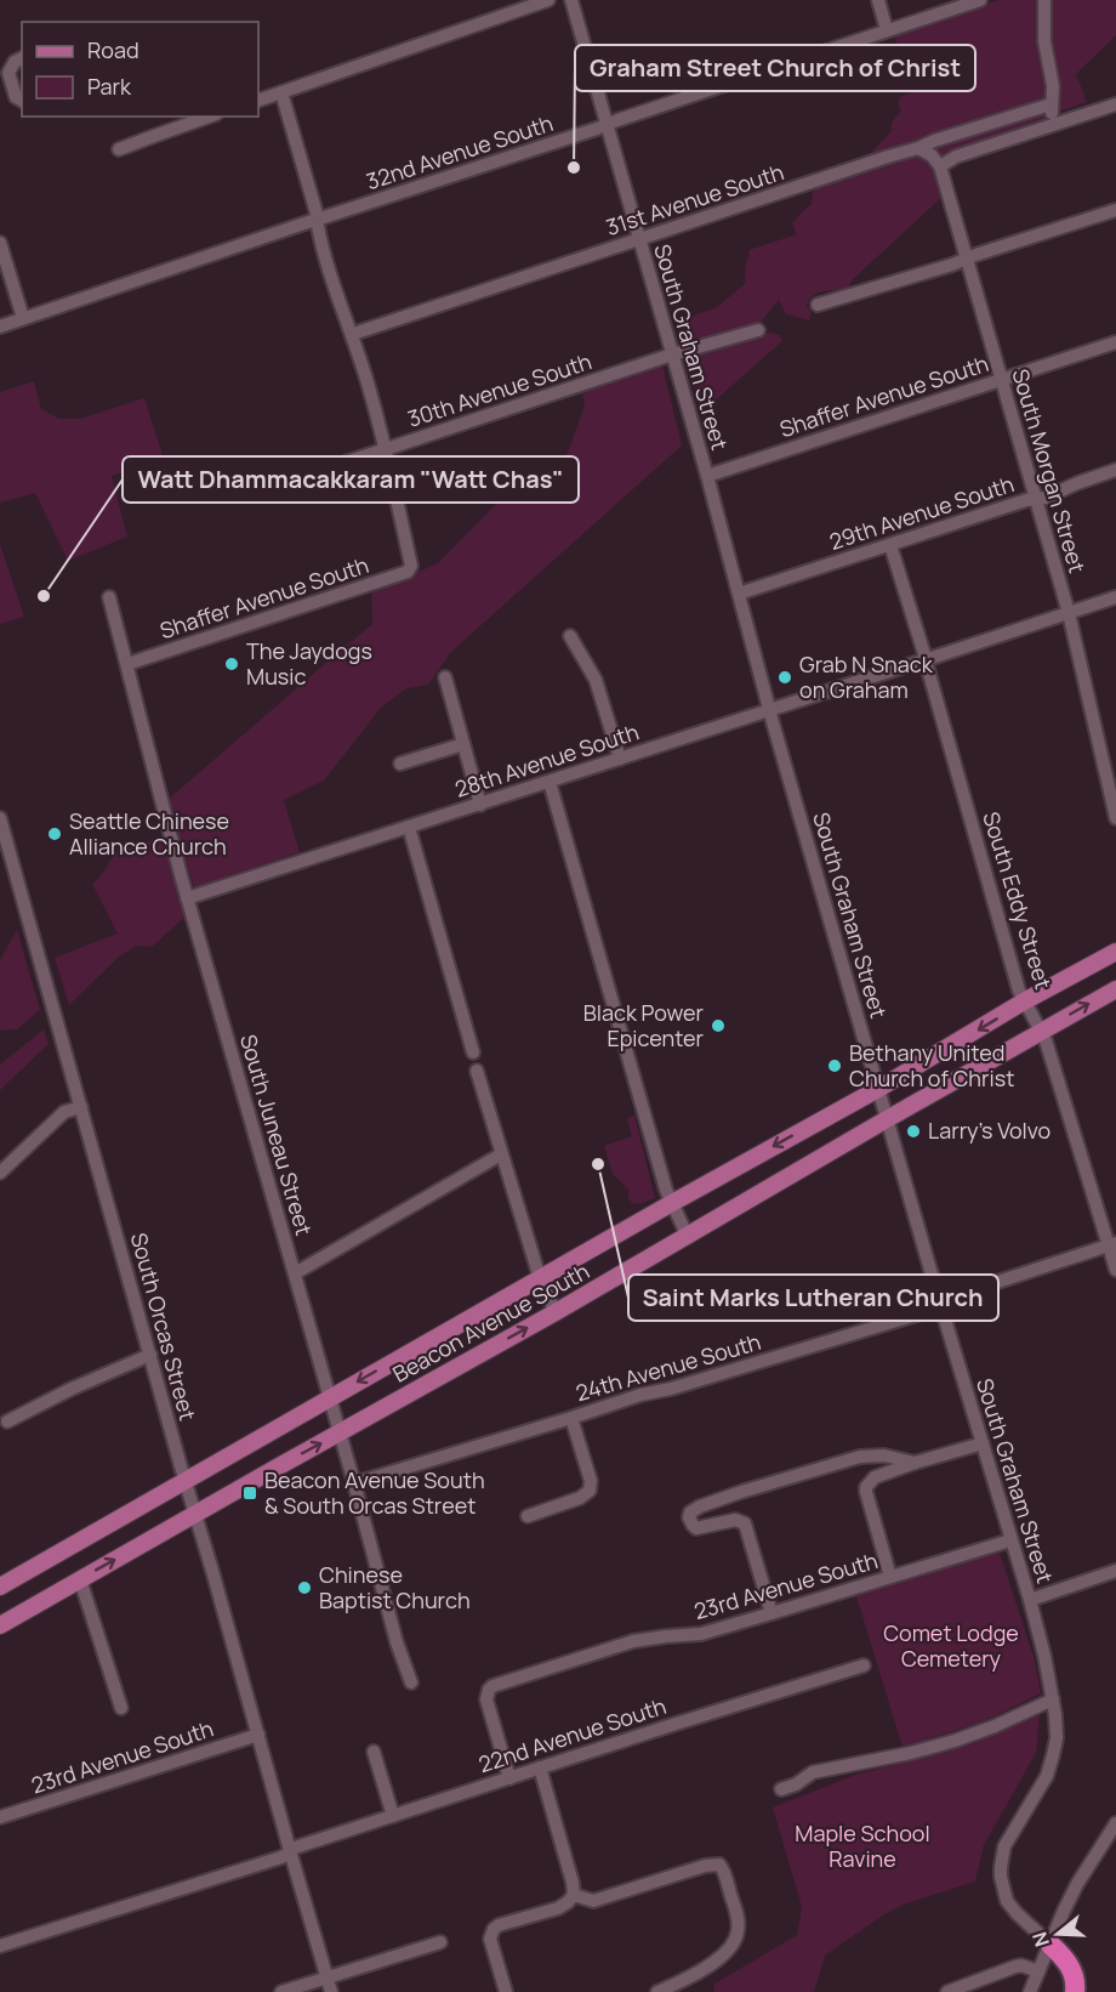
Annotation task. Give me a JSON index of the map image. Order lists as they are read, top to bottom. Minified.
{"streets":{"main road":["Beacon Avenue South"],"street":["32nd Avenue South","31st Avenue South","South Graham Street","30th Avenue South","Shaffer Avenue South","South Morgan Street","29th Avenue South","28th Avenue South","South Eddy Street","South Juneau Street","South Orcas Street","24th Avenue South","23rd Avenue South","22nd Avenue South"]},"crossings":[["32nd Avenue South","South Graham Street"],["31st Avenue South","South Graham Street"],["South Graham Street","30th Avenue South"],["South Graham Street","Shaffer Avenue South"],["South Graham Street","29th Avenue South"],["South Graham Street","28th Avenue South"],["South Graham Street","Beacon Avenue South"],["South Graham Street","24th Avenue South"],["South Graham Street","23rd Avenue South"],["30th Avenue South","Shaffer Avenue South"],["Shaffer Avenue South","South Morgan Street"],["Shaffer Avenue South","South Juneau Street"],["South Morgan Street","29th Avenue South"],["South Morgan Street","28th Avenue South"],["29th Avenue South","South Eddy Street"],["28th Avenue South","South Eddy Street"],["28th Avenue South","South Juneau Street"],["South Eddy Street","Beacon Avenue South"],["South Eddy Street","24th Avenue South"],["South Juneau Street","Beacon Avenue South"],["South Juneau Street","24th Avenue South"],["Beacon Avenue South","South Orcas Street"],["South Orcas Street","23rd Avenue South"],["South Orcas Street","22nd Avenue South"],["23rd Avenue South","22nd Avenue South"]],"parks":["Comet Lodge Cemetery","Maple School Ravine"],"places":{"other":["Graham Street Church of Christ","Watt Dhammacakkaram \"Watt Chas\"","The Jaydogs Music","Grab N Snack on Graham","Seattle Chinese Alliance Church","Black Power Epicenter","Bethany United Church of Christ","Larry's Volvo","Saint Marks Lutheran Church","Chinese Baptist Church"],"transit":["Beacon Avenue South & South Orcas Street"]},"legend":["Road","Park"],"north":"left"}
